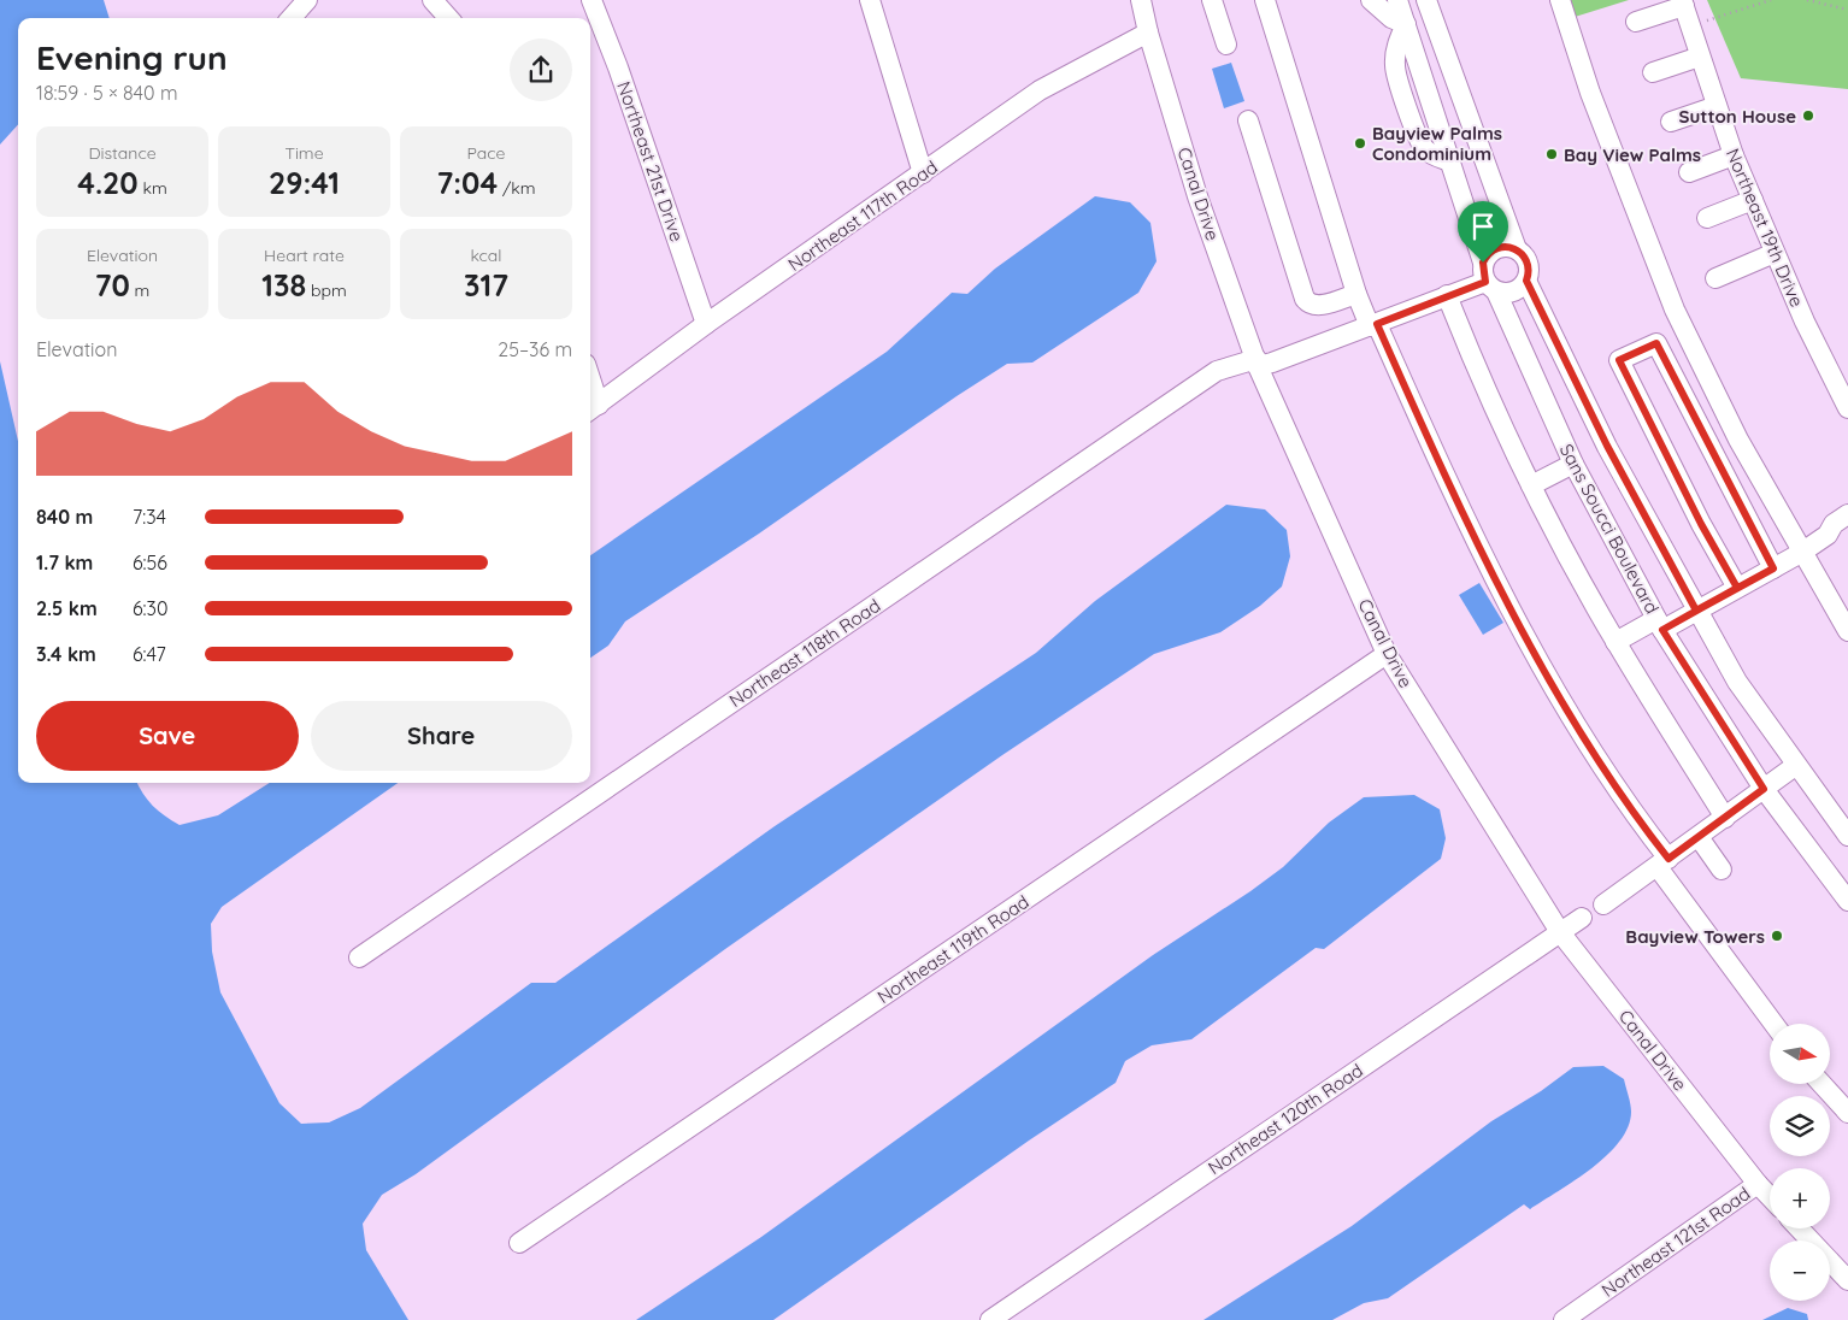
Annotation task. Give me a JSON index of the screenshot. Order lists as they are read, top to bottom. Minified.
{"streets":{"street":["Northeast 21st Drive","Canal Drive","Northeast 117th Road","Northeast 19th Drive","Sans Soucci Boulevard","Northeast 118th Road","Northeast 119th Road","Northeast 120th Road","Northeast 121st Road"]},"crossings":[["Northeast 21st Drive","Northeast 117th Road"],["Canal Drive","Northeast 117th Road"],["Canal Drive","Northeast 118th Road"],["Canal Drive","Northeast 119th Road"],["Canal Drive","Northeast 120th Road"],["Canal Drive","Northeast 121st Road"],["Sans Soucci Boulevard","Northeast 118th Road"]],"places":["Sutton House","Bayview Palms Condominium","Bay View Palms","Bayview Towers"],"north":"right","page":{"heading":["Evening run","18:59 · 5 × 840 m"],"stats":[["Distance","4.20 km"],["Time","29:41"],["Pace","7:04 /km"],["Elevation","70 m"],["Heart rate","138 bpm"],["kcal","317"]],"chart":["Elevation","25–36 m"],"list":[{"name":"840 m","note":"7:34"},{"name":"1.7 km","note":"6:56"},{"name":"2.5 km","note":"6:30"},{"name":"3.4 km","note":"6:47"}],"buttons":["Save","Share"],"map_buttons":["+","−"]}}
